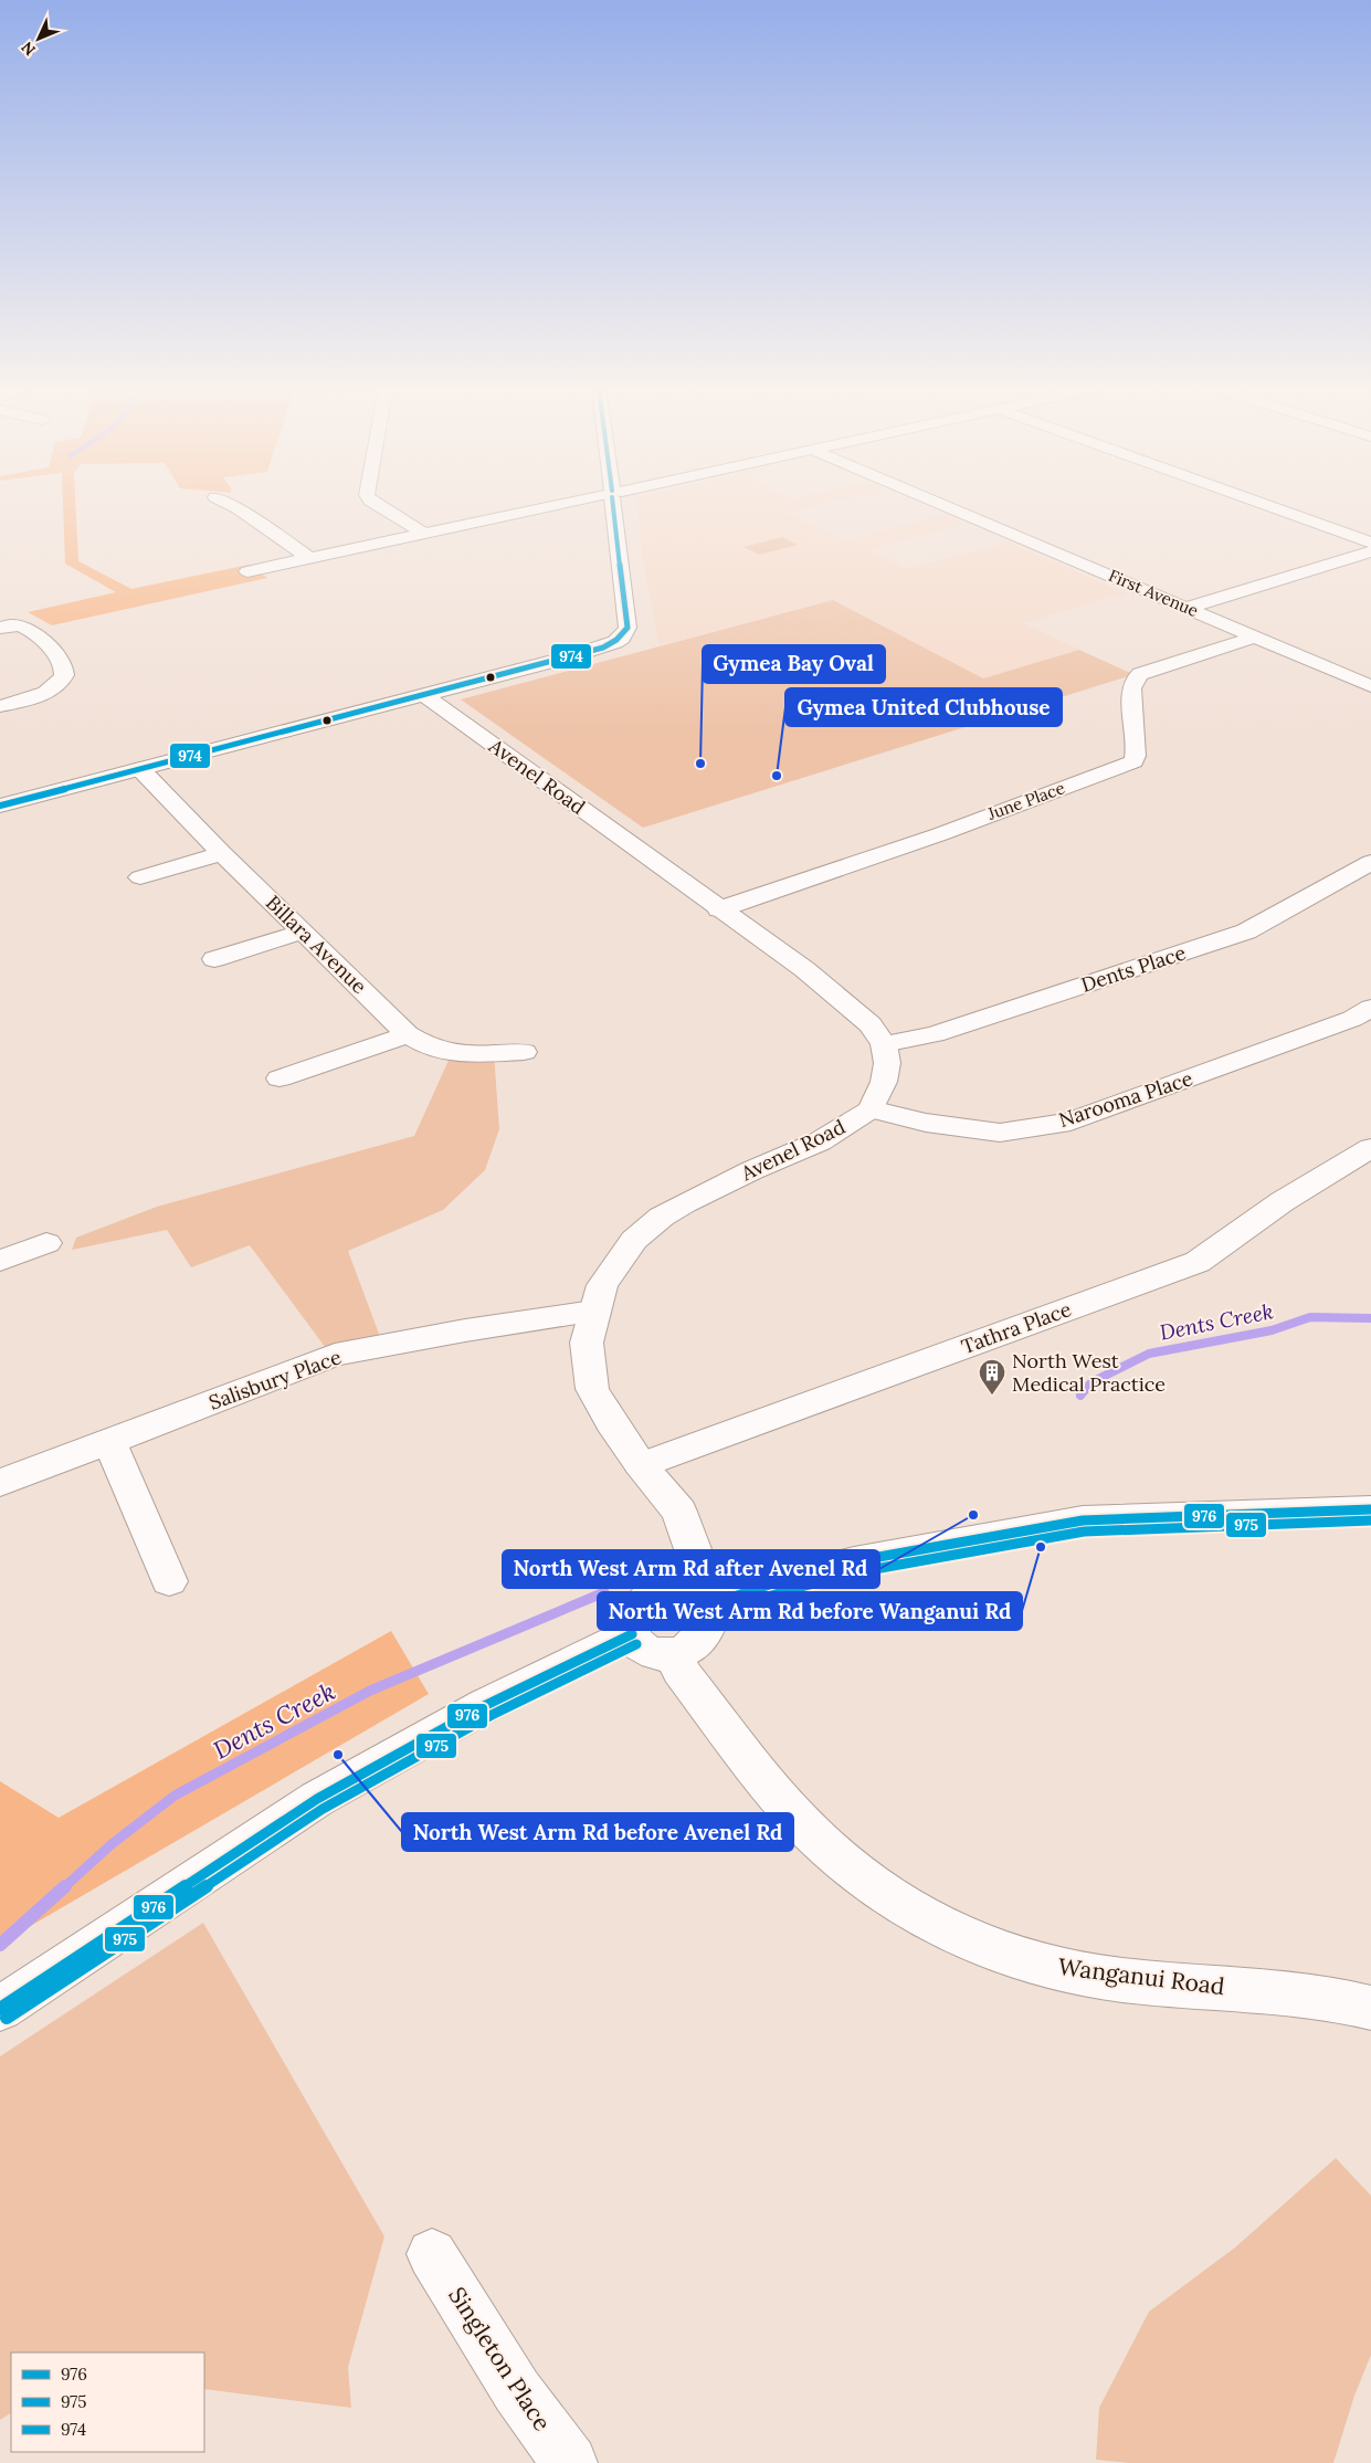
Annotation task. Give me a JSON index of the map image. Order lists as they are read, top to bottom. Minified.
{"streets":{"street":["First Avenue","Avenel Road","June Place","Billara Avenue","Dents Place","Narooma Place","Tathra Place","Salisbury Place","Wanganui Road","Singleton Place"]},"crossings":[["First Avenue","June Place"],["Avenel Road","June Place"],["Avenel Road","Dents Place"],["Avenel Road","Narooma Place"],["Avenel Road","Tathra Place"],["Avenel Road","Salisbury Place"],["Avenel Road","Wanganui Road"]],"water":["Dents Creek"],"places":{"other":["Gymea Bay Oval","Gymea United Clubhouse","North West Arm Rd after Avenel Rd","North West Arm Rd before Wanganui Rd","North West Arm Rd before Avenel Rd"],"building":["North West Medical Practice"]},"lines":["transit line 974","transit line 976","transit line 975"],"legend":["976","975","974"],"north":"bottom left"}
